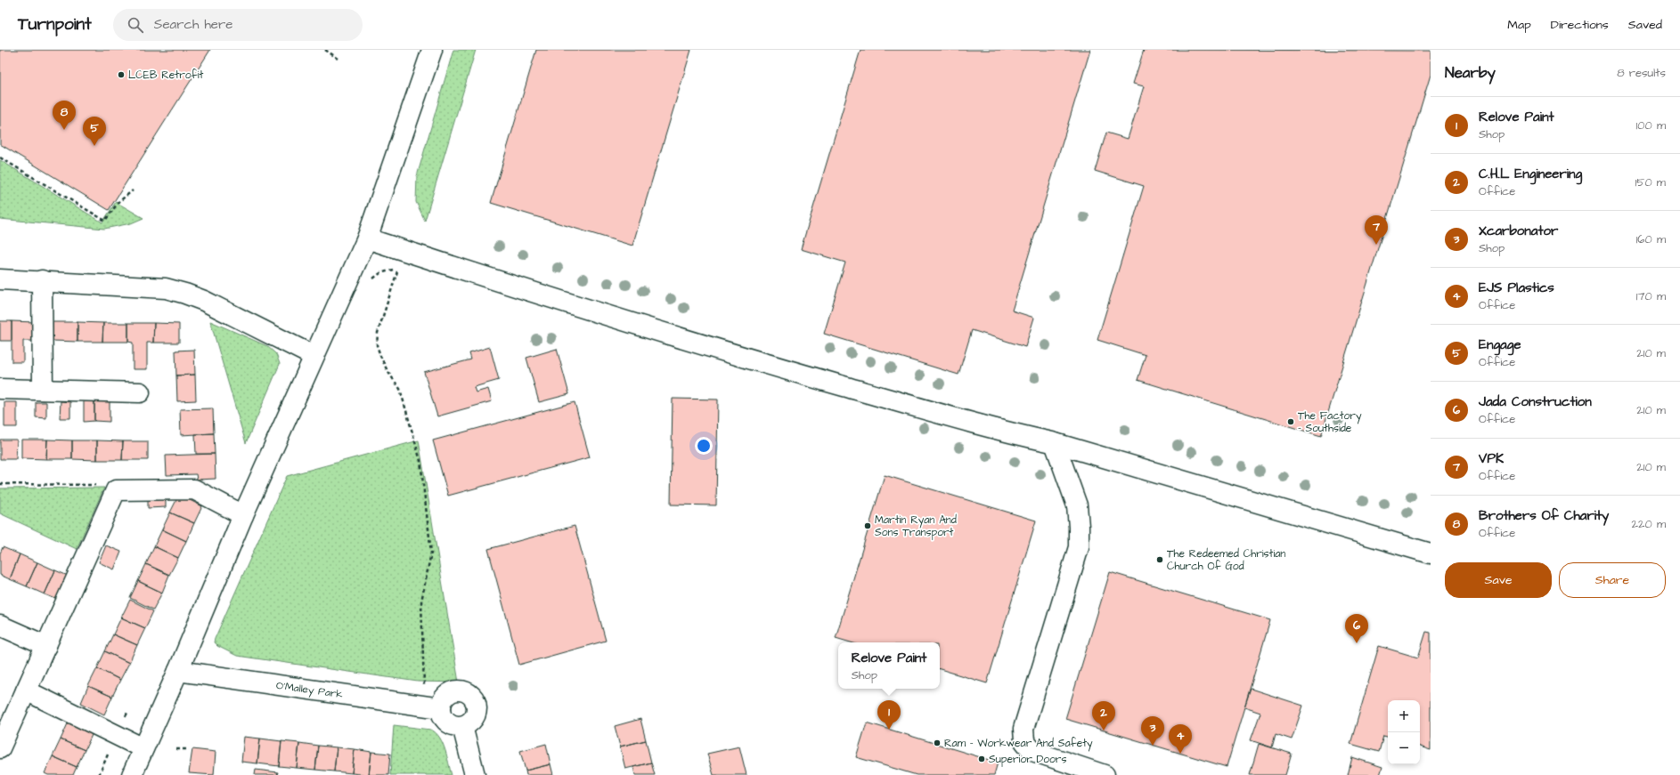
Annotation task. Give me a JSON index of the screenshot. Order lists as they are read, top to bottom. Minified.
{"streets":{"street":["O'Malley Park"]},"places":["LCEB Retrofit","The Factory - Southside","Martin Ryan And Sons Transport","The Redeemed Christian Church Of God","Ram - Workwear And Safety","Superior Doors"],"page":{"header":"Turnpoint","search":"Search here","nav":["Map","Directions","Saved"],"heading":["Nearby","8 results"],"list":[{"mark":"1","name":"Relove Paint","note":"Shop","value":"100 m"},{"mark":"2","name":"C.H.L Engineering","note":"Office","value":"150 m"},{"mark":"3","name":"Xcarbonator","note":"Shop","value":"160 m"},{"mark":"4","name":"EJS Plastics","note":"Office","value":"170 m"},{"mark":"5","name":"Engage","note":"Office","value":"210 m"},{"mark":"6","name":"Jada Construction","note":"Office","value":"210 m"},{"mark":"7","name":"VPK","note":"Office","value":"210 m"},{"mark":"8","name":"Brothers Of Charity","note":"Office","value":"220 m"}],"pins":["8","5","7","6","1","2","3","4"],"buttons":["Save","Share"],"popup":["Relove Paint","Shop"],"map_buttons":["+","−"]}}
